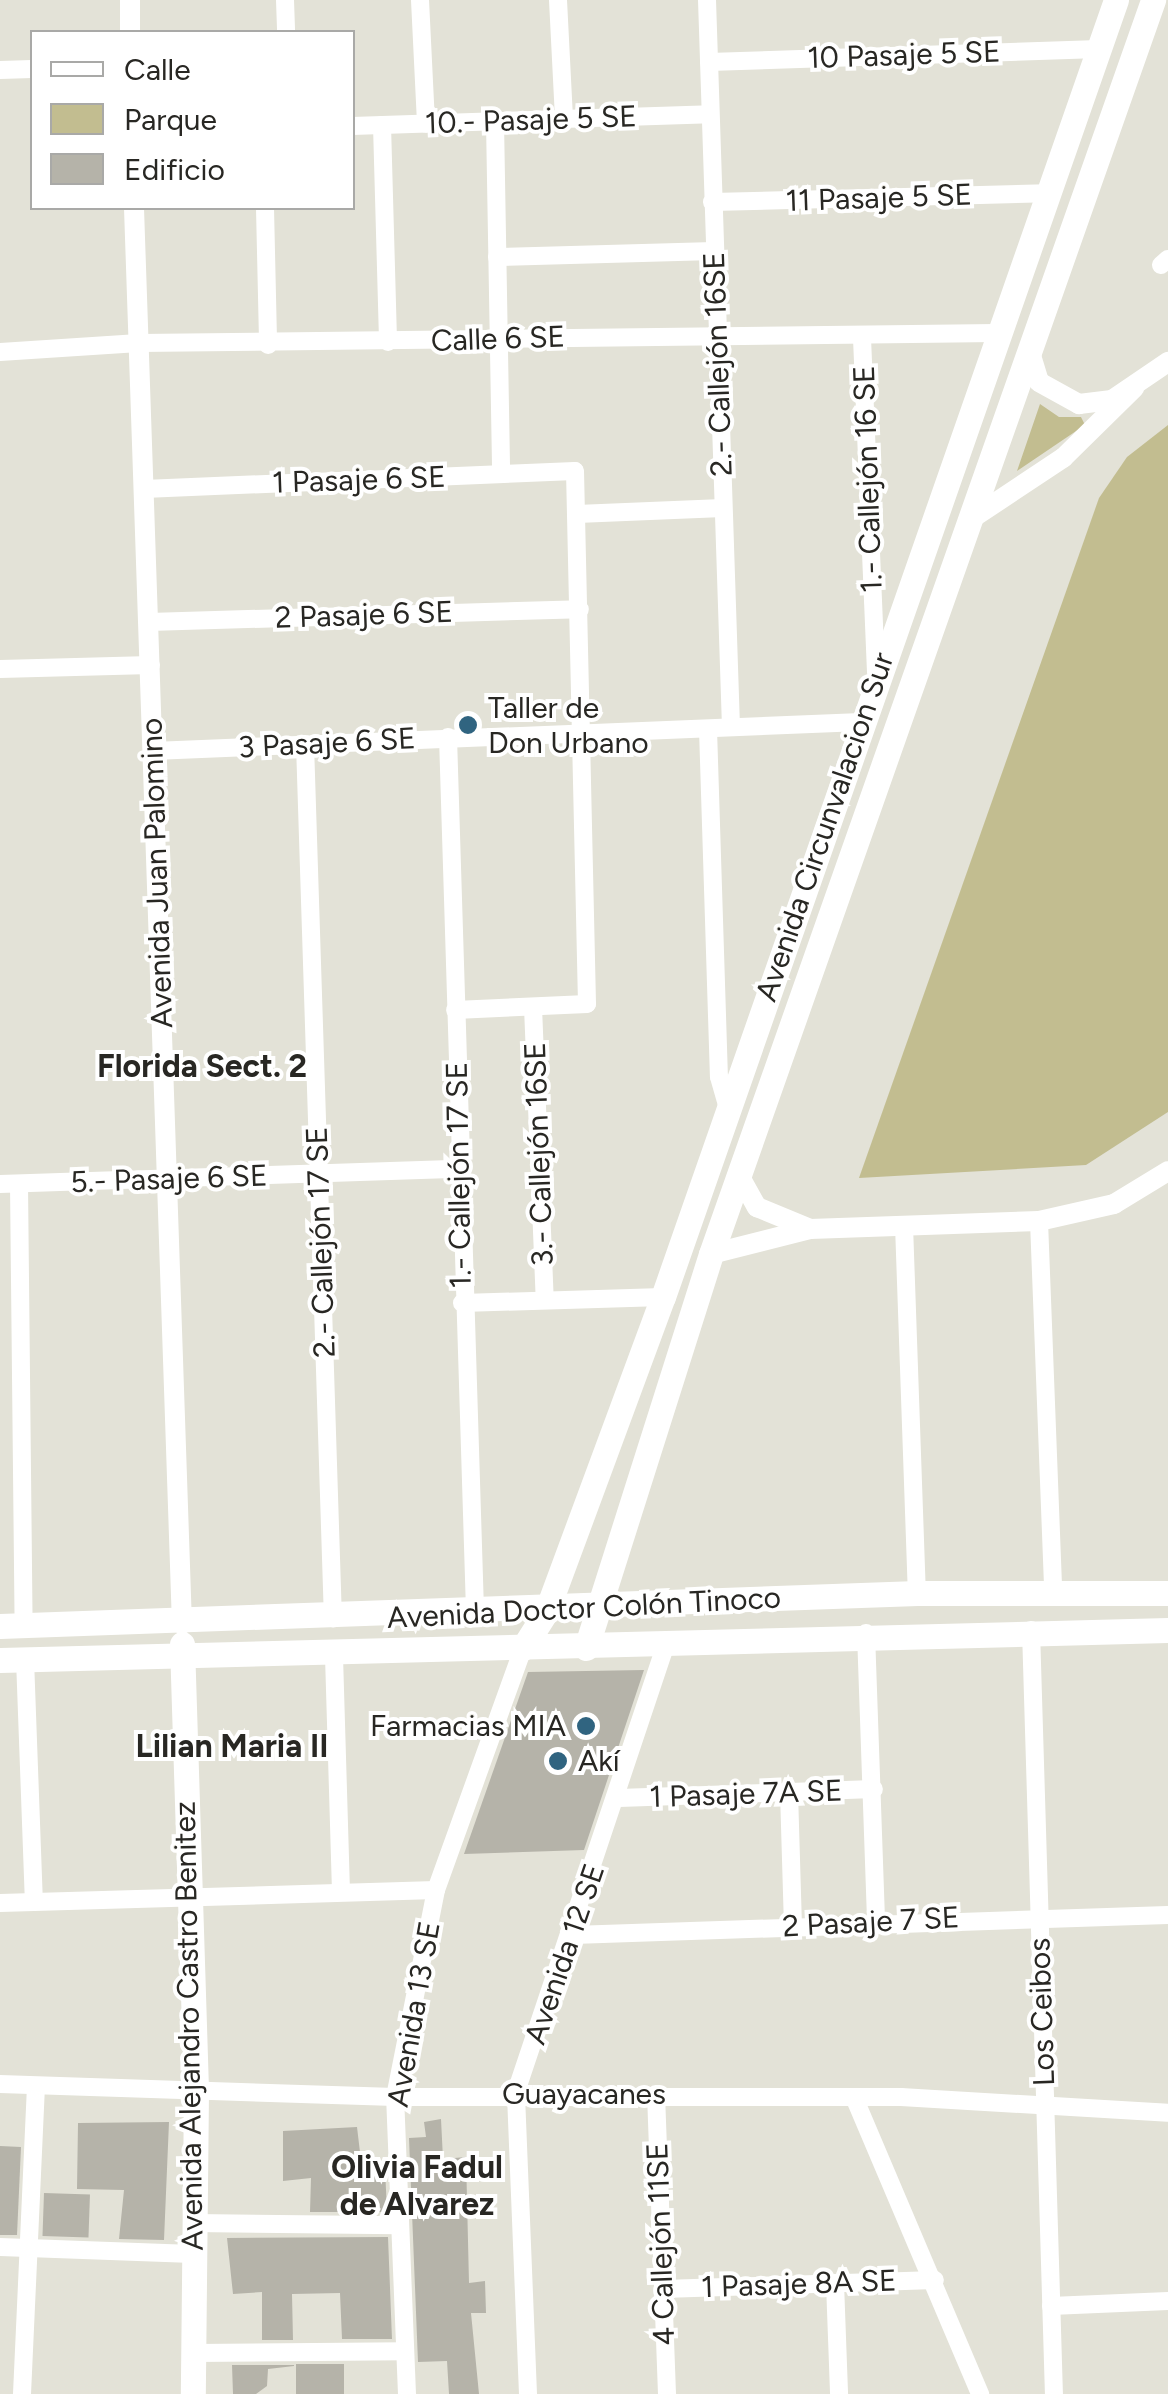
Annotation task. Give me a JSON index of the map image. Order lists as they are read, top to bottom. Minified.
{"streets":{"main road":["Avenida Circunvalacion Sur","Avenida Juan Palomino","Avenida Doctor Colón Tinoco","Avenida Alejandro Castro Benitez"],"street":["10 Pasaje 5 SE","10.- Pasaje 5 SE","11 Pasaje 5 SE","Calle 6 SE","2.- Callejón 16SE","1.- Callejón 16 SE","1 Pasaje 6 SE","2 Pasaje 6 SE","3 Pasaje 6 SE","3.- Callejón 16SE","1.- Callejón 17 SE","5.- Pasaje 6 SE","2.- Callejón 17 SE","1 Pasaje 7A SE","2 Pasaje 7 SE","Avenida 12 SE","Los Ceibos","Avenida 13 SE","Guayacanes","4 Callejón 11SE","1 Pasaje 8A SE"]},"crossings":[["10 Pasaje 5 SE","2.- Callejón 16SE"],["10 Pasaje 5 SE","Avenida Circunvalacion Sur"],["10.- Pasaje 5 SE","2.- Callejón 16SE"],["11 Pasaje 5 SE","2.- Callejón 16SE"],["11 Pasaje 5 SE","Avenida Circunvalacion Sur"],["Calle 6 SE","2.- Callejón 16SE"],["Calle 6 SE","1.- Callejón 16 SE"],["Calle 6 SE","Avenida Circunvalacion Sur"],["Calle 6 SE","Avenida Juan Palomino"],["2.- Callejón 16SE","3 Pasaje 6 SE"],["1.- Callejón 16 SE","Avenida Circunvalacion Sur"],["1 Pasaje 6 SE","Avenida Juan Palomino"],["2 Pasaje 6 SE","Avenida Juan Palomino"],["3 Pasaje 6 SE","Avenida Circunvalacion Sur"],["3 Pasaje 6 SE","Avenida Juan Palomino"],["3 Pasaje 6 SE","1.- Callejón 17 SE"],["3 Pasaje 6 SE","2.- Callejón 17 SE"],["Avenida Circunvalacion Sur","Avenida Doctor Colón Tinoco"],["Avenida Circunvalacion Sur","Avenida 13 SE"],["Avenida Juan Palomino","5.- Pasaje 6 SE"],["Avenida Juan Palomino","Avenida Doctor Colón Tinoco"],["Avenida Juan Palomino","Avenida Alejandro Castro Benitez"],["1.- Callejón 17 SE","5.- Pasaje 6 SE"],["1.- Callejón 17 SE","Avenida Doctor Colón Tinoco"],["5.- Pasaje 6 SE","2.- Callejón 17 SE"],["2.- Callejón 17 SE","Avenida Doctor Colón Tinoco"],["Avenida Doctor Colón Tinoco","Avenida 12 SE"],["Avenida Doctor Colón Tinoco","Los Ceibos"],["Avenida Doctor Colón Tinoco","Avenida 13 SE"],["Avenida Doctor Colón Tinoco","Avenida Alejandro Castro Benitez"],["1 Pasaje 7A SE","Avenida 12 SE"],["2 Pasaje 7 SE","Avenida 12 SE"],["2 Pasaje 7 SE","Los Ceibos"],["Avenida 12 SE","Guayacanes"],["Los Ceibos","Guayacanes"],["Avenida 13 SE","Guayacanes"],["Avenida Alejandro Castro Benitez","Guayacanes"],["Guayacanes","4 Callejón 11SE"],["4 Callejón 11SE","1 Pasaje 8A SE"]],"districts":["Florida Sect. 2","Lilian Maria II","Olivia Fadul de Alvarez"],"places":["Taller de Don Urbano","Farmacias MIA","Akí"],"legend":["Calle","Parque","Edificio"]}
